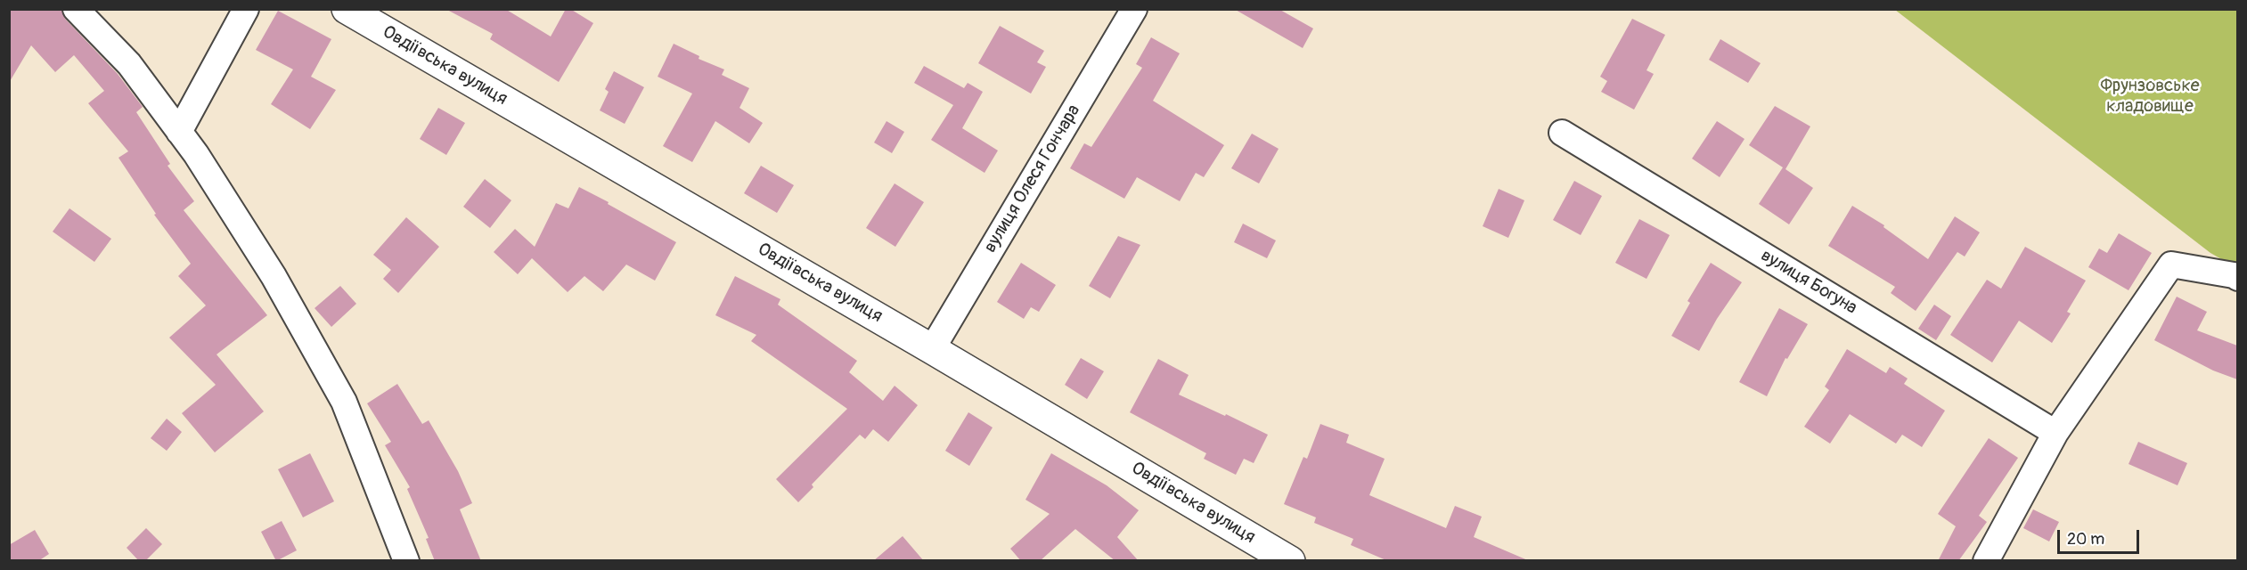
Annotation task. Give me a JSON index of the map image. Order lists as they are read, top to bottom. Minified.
{"streets":{"main road":["Овдіївська вулиця"],"street":["вулиця Олеся Гончара","вулиця Богуна"]},"crossings":[["Овдіївська вулиця","вулиця Олеся Гончара"]],"parks":["Фрунзовське кладовище"],"scale_bar":"20 m"}
